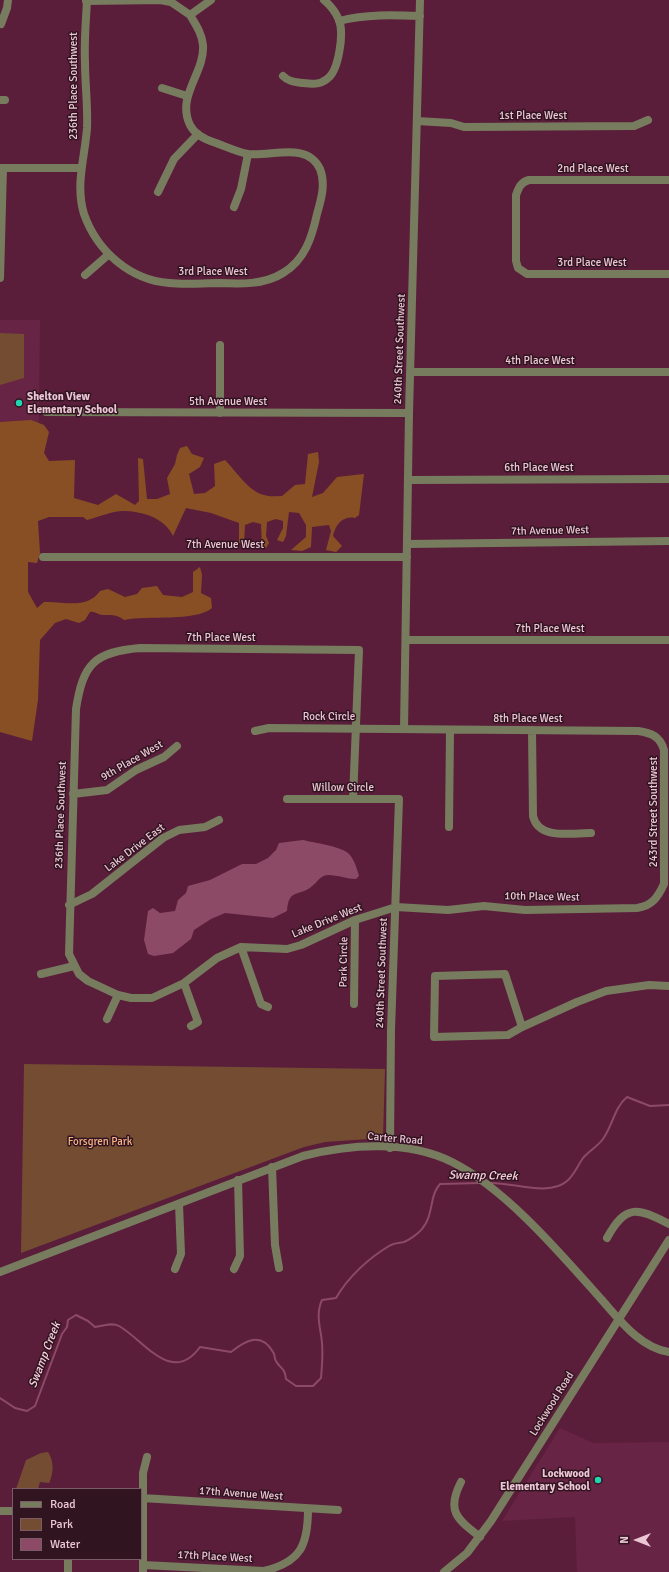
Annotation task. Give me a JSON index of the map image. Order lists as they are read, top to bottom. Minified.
{"streets":{"street":["236th Place Southwest","1st Place West","2nd Place West","3rd Place West","240th Street Southwest","4th Place West","5th Avenue West","6th Place West","7th Avenue West","7th Place West","Rock Circle","8th Place West","9th Place West","Willow Circle","243rd Street Southwest","Lake Drive East","10th Place West","Lake Drive West","Park Circle","Carter Road","Lockwood Road","17th Avenue West","17th Place West"]},"crossings":[["236th Place Southwest","3rd Place West"],["236th Place Southwest","7th Place West"],["236th Place Southwest","9th Place West"],["236th Place Southwest","Lake Drive East"],["236th Place Southwest","Lake Drive West"],["1st Place West","240th Street Southwest"],["2nd Place West","3rd Place West"],["240th Street Southwest","4th Place West"],["240th Street Southwest","5th Avenue West"],["240th Street Southwest","6th Place West"],["240th Street Southwest","7th Avenue West"],["240th Street Southwest","7th Place West"],["240th Street Southwest","Rock Circle"],["240th Street Southwest","8th Place West"],["240th Street Southwest","Willow Circle"],["240th Street Southwest","10th Place West"],["240th Street Southwest","Lake Drive West"],["240th Street Southwest","Carter Road"],["7th Place West","Rock Circle"],["Rock Circle","8th Place West"],["8th Place West","243rd Street Southwest"],["243rd Street Southwest","10th Place West"],["10th Place West","Lake Drive West"],["Lake Drive West","Park Circle"],["Carter Road","Lockwood Road"],["17th Avenue West","17th Place West"]],"water":["Swamp Creek"],"parks":["Forsgren Park"],"places":["Shelton View Elementary School","Lockwood Elementary School"],"legend":["Road","Park","Water"],"north":"left"}
